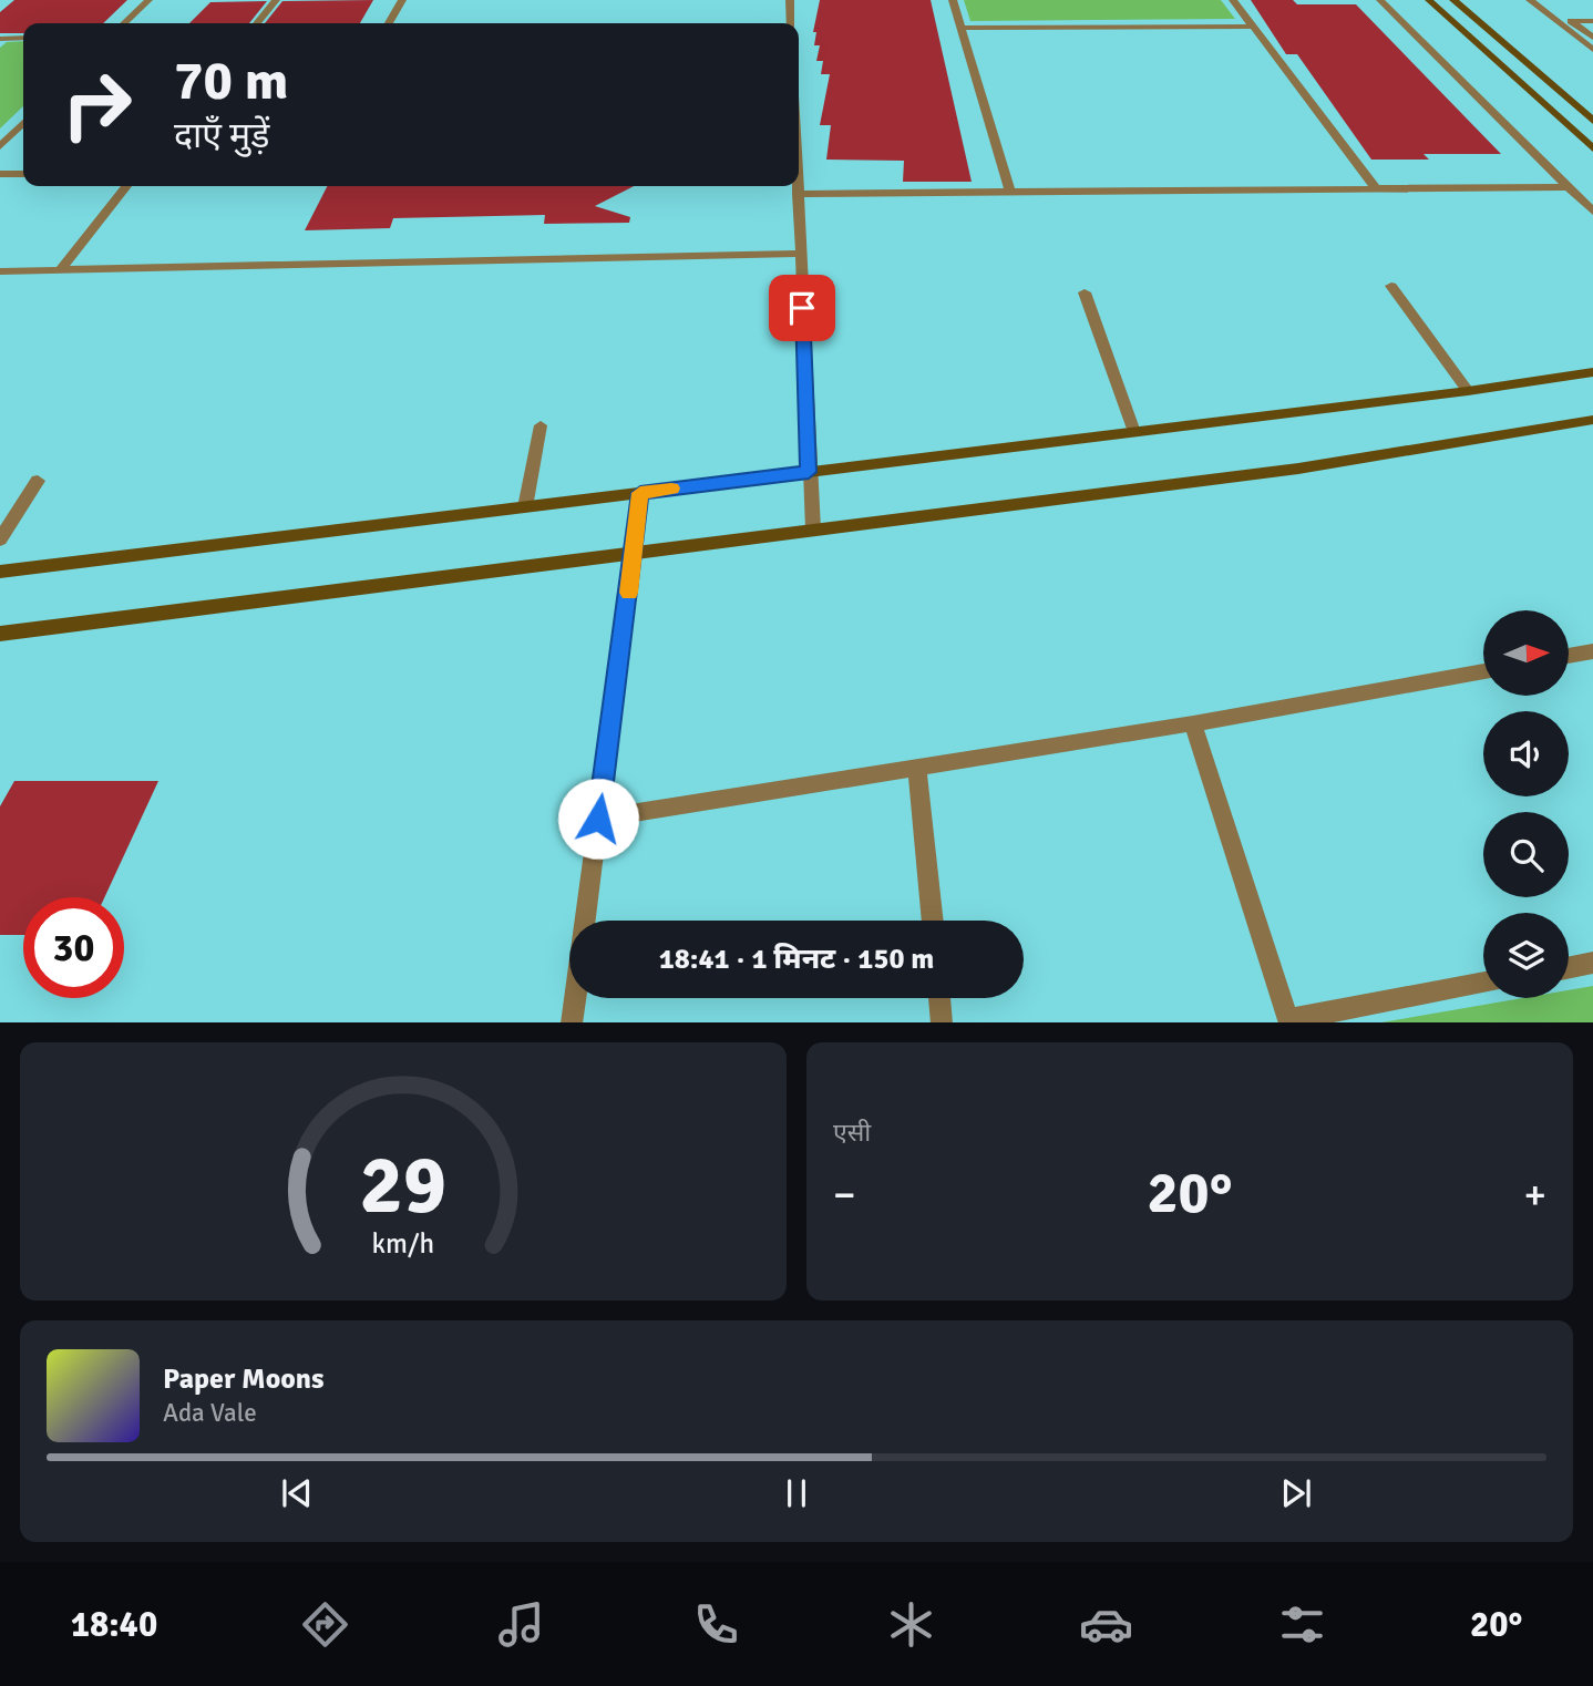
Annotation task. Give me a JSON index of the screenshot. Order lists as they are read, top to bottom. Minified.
{"north":"right","page":{"turn":["70 m","दाएँ मुड़ें"],"limit":"30","trip":"18:41 · 1 मिनट · 150 m","tile":"एसी","heat":["−","20°","+"],"song":["Paper Moons","Ada Vale"],"tabs":["18:40","20°"],"gauge":["29","km/h"]}}
